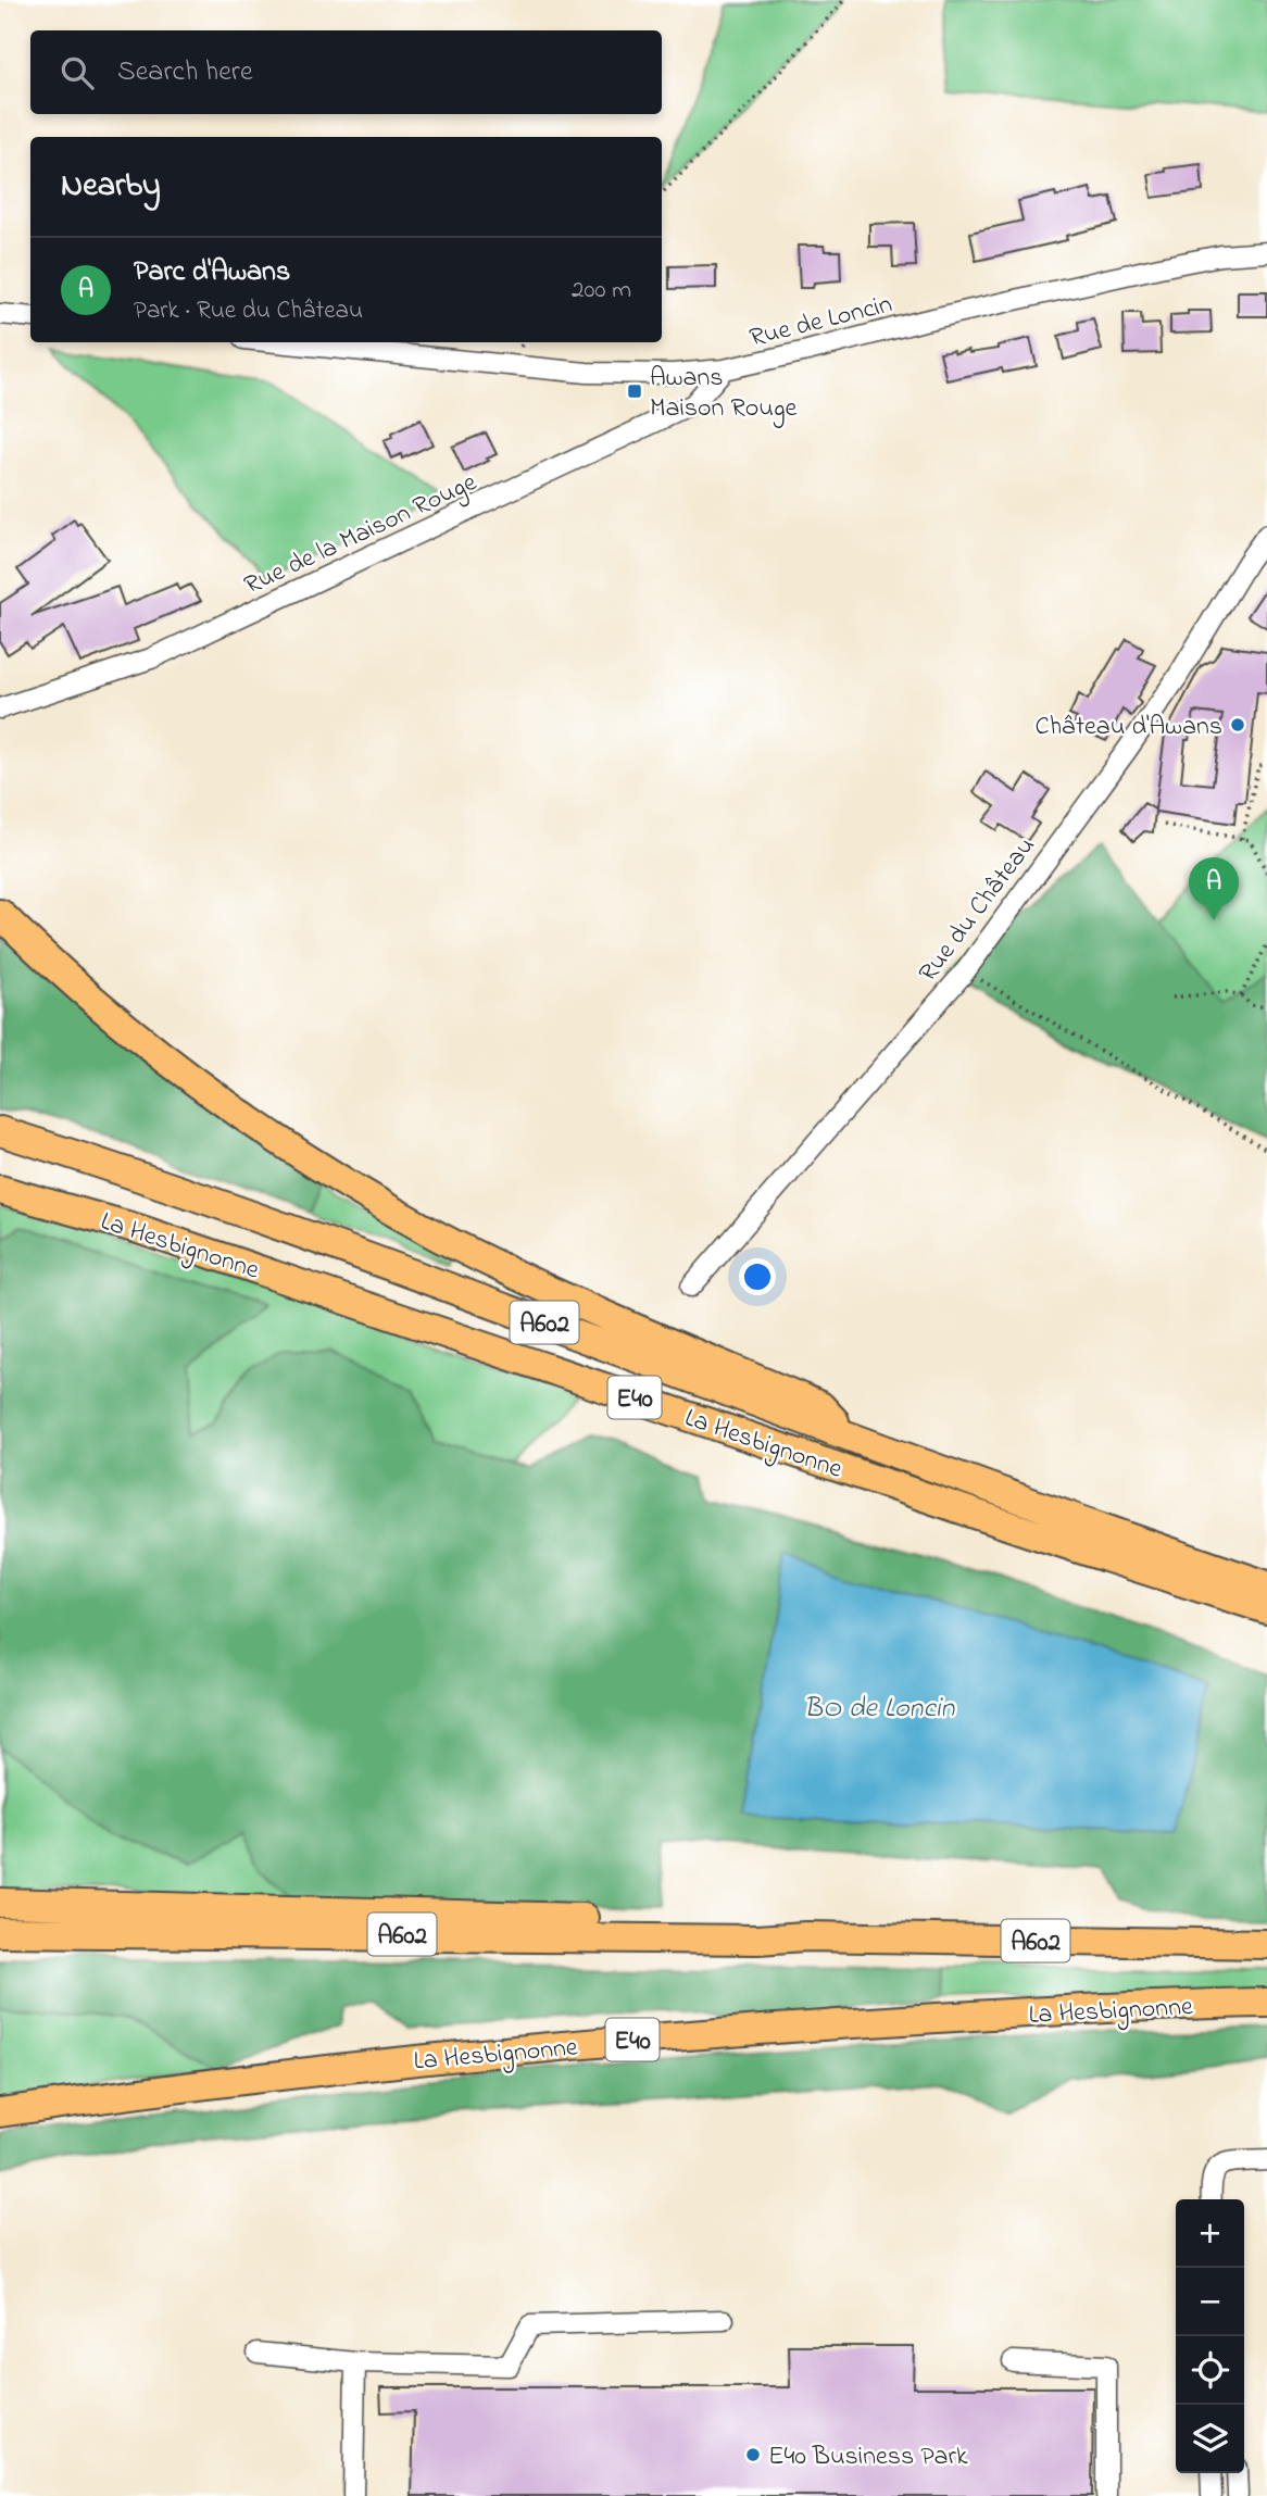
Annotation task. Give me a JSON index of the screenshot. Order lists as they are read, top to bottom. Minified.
{"streets":{"highway":["La Hesbignonne","A602","E40"],"street":["Rue de Loncin","Rue de la Maison Rouge","Rue du Château"]},"crossings":[["Rue de Loncin","Rue de la Maison Rouge"]],"water":["BO de Loncin"],"places":{"transit":["Awans Maison Rouge"],"other":["Château d'Awans","E40 Business Park"]},"page":{"search":"Search here","heading":"Nearby","list":[{"mark":"A","name":"Parc d'Awans","note":"Park · Rue du Château","value":"200 m"}],"pins":"A","map_buttons":["+","−"]}}
